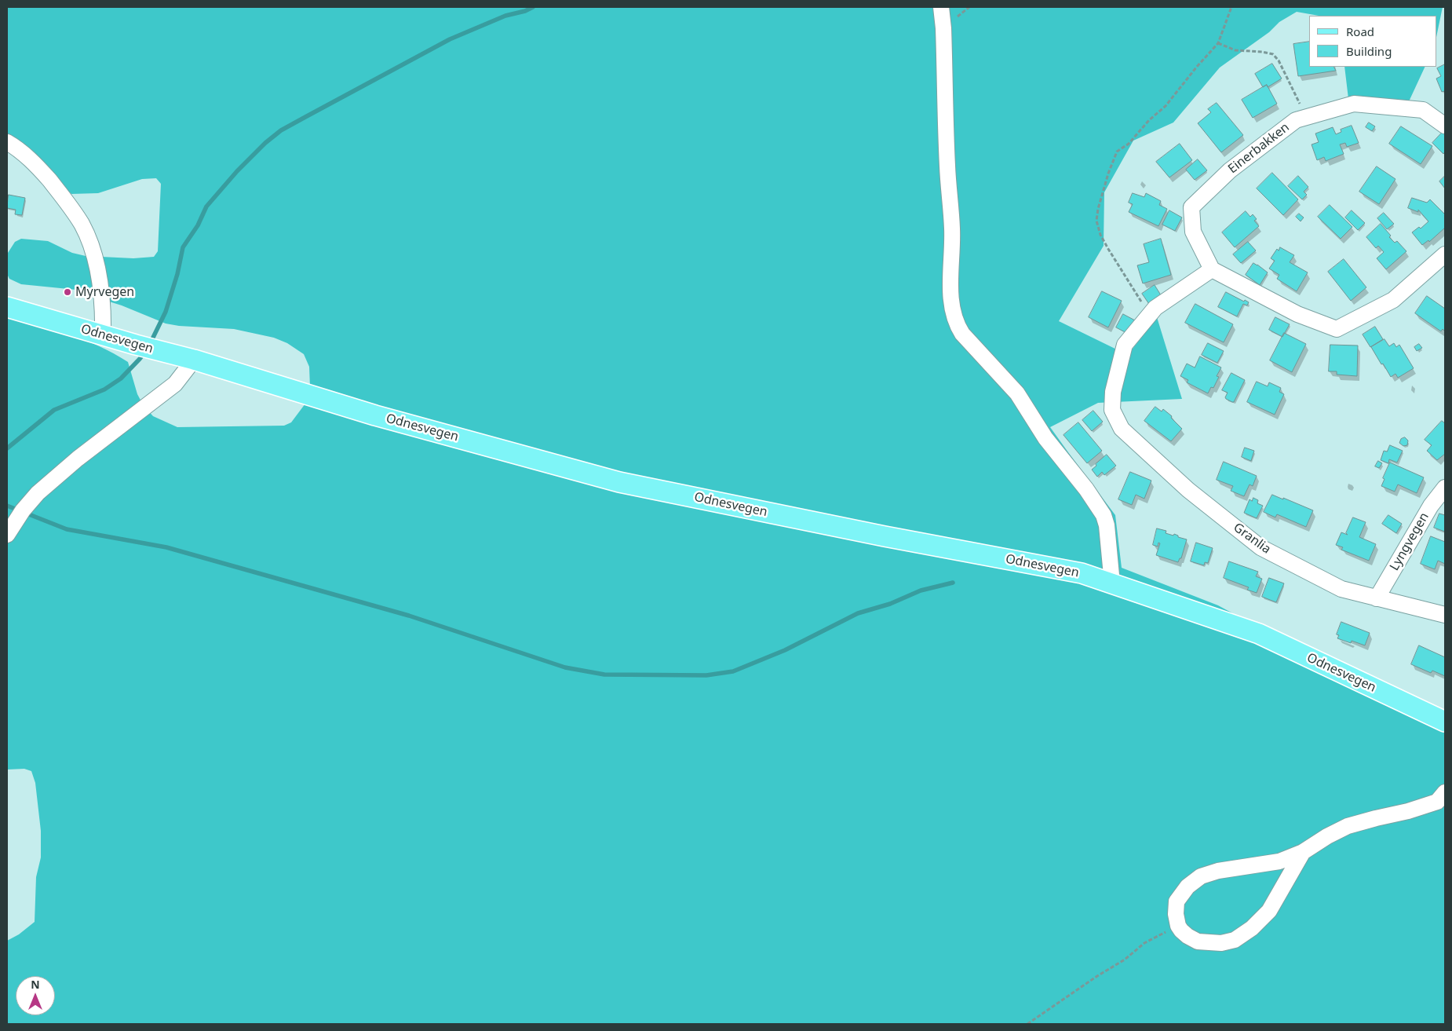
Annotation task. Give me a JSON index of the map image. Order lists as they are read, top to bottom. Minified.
{"streets":{"main road":["Odnesvegen"],"street":["Einerbakken","Granlia","Lyngvegen"]},"crossings":[["Granlia","Lyngvegen"]],"places":["Myrvegen"],"legend":["Road","Building"],"north":"top"}
